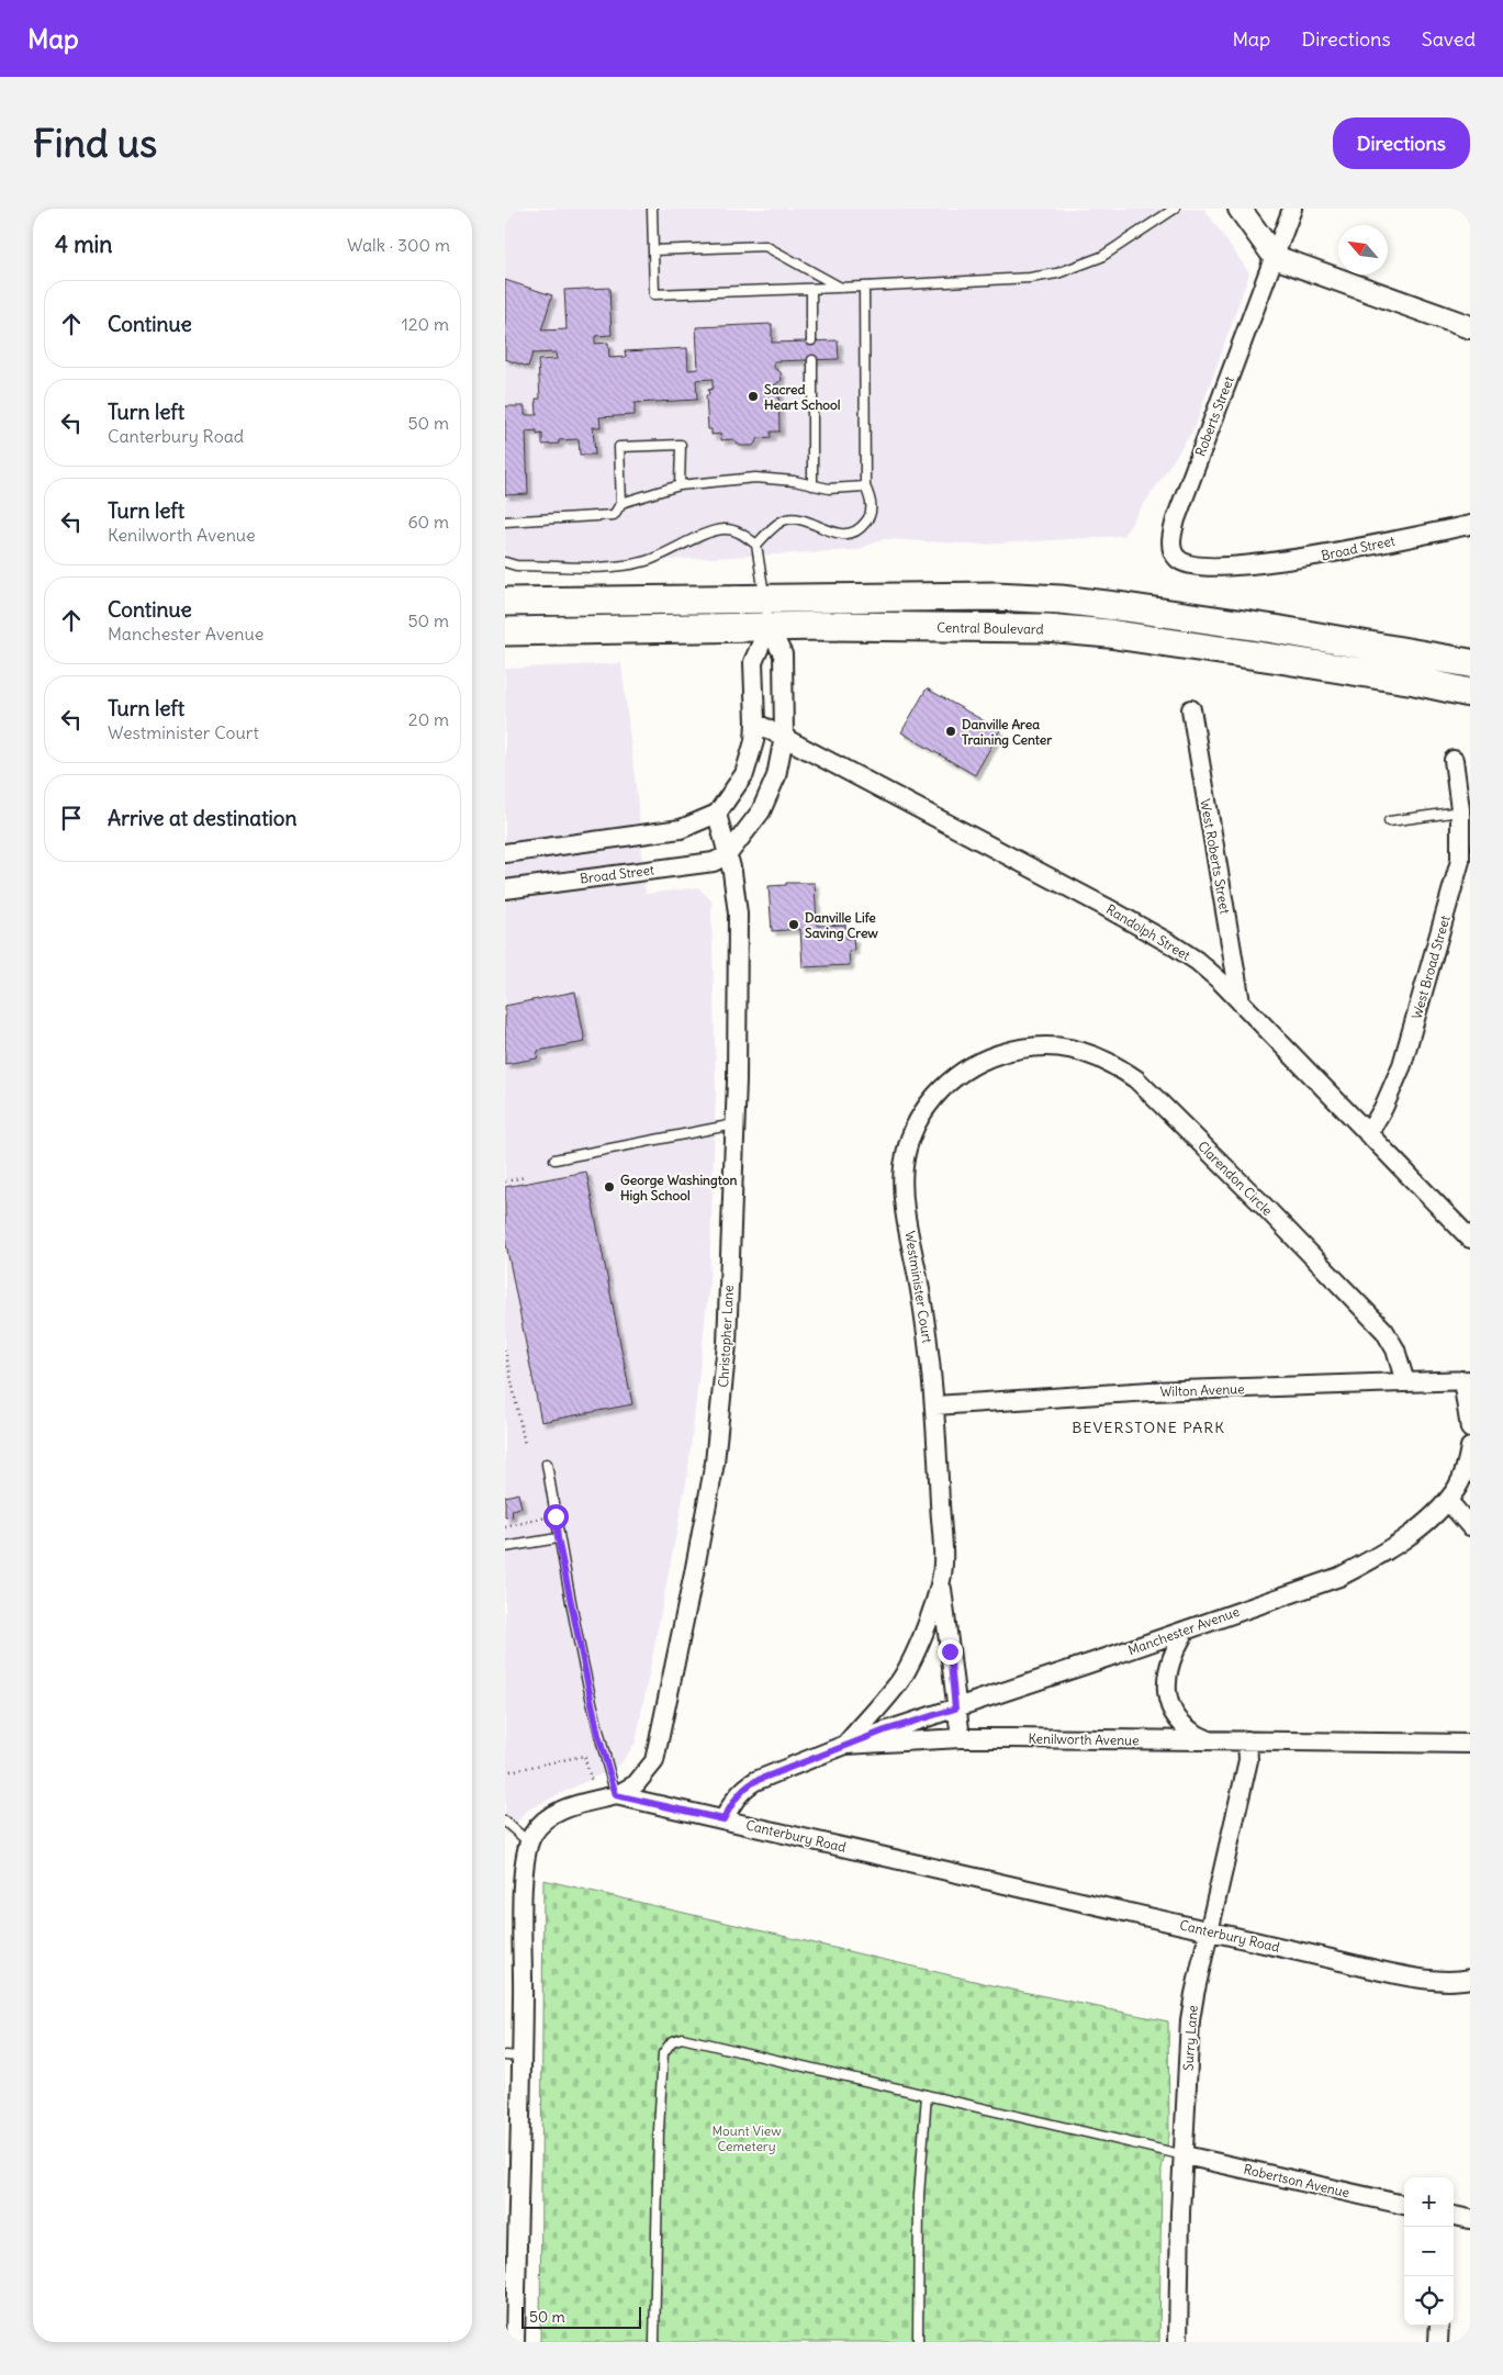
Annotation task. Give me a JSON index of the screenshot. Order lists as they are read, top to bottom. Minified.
{"streets":{"main road":["Central Boulevard"],"street":["Roberts Street","Broad Street","West Roberts Street","Randolph Street","West Broad Street","Clarendon Circle","Westminister Court","Christopher Lane","Wilton Avenue","Manchester Avenue","Kenilworth Avenue","Canterbury Road","Surry Lane","Robertson Avenue"]},"crossings":[["Roberts Street","Broad Street"],["Broad Street","Christopher Lane"],["West Roberts Street","Randolph Street"],["Randolph Street","West Broad Street"],["Clarendon Circle","Westminister Court"],["Clarendon Circle","Wilton Avenue"],["Westminister Court","Wilton Avenue"],["Westminister Court","Manchester Avenue"],["Westminister Court","Kenilworth Avenue"],["Christopher Lane","Canterbury Road"],["Manchester Avenue","Kenilworth Avenue"],["Kenilworth Avenue","Canterbury Road"],["Kenilworth Avenue","Surry Lane"],["Canterbury Road","Surry Lane"],["Surry Lane","Robertson Avenue"]],"districts":["BEVERSTONE PARK"],"parks":["Mount View Cemetery"],"places":["Sacred Heart School","Danville Area Training Center","Danville Life Saving Crew","George Washington High School"],"scale_bar":"50 m","north":"top left","page":{"header":"Map","nav":["Map","Directions","Saved"],"buttons":"Directions","title":"Find us","heading":["4 min","Walk · 300 m"],"list":[["Continue","120 m"],["Turn left","Canterbury Road","50 m"],["Turn left","Kenilworth Avenue","60 m"],["Continue","Manchester Avenue","50 m"],["Turn left","Westminister Court","20 m"],"Arrive at destination"],"map_buttons":["+","−"],"scale":"50 m"}}
